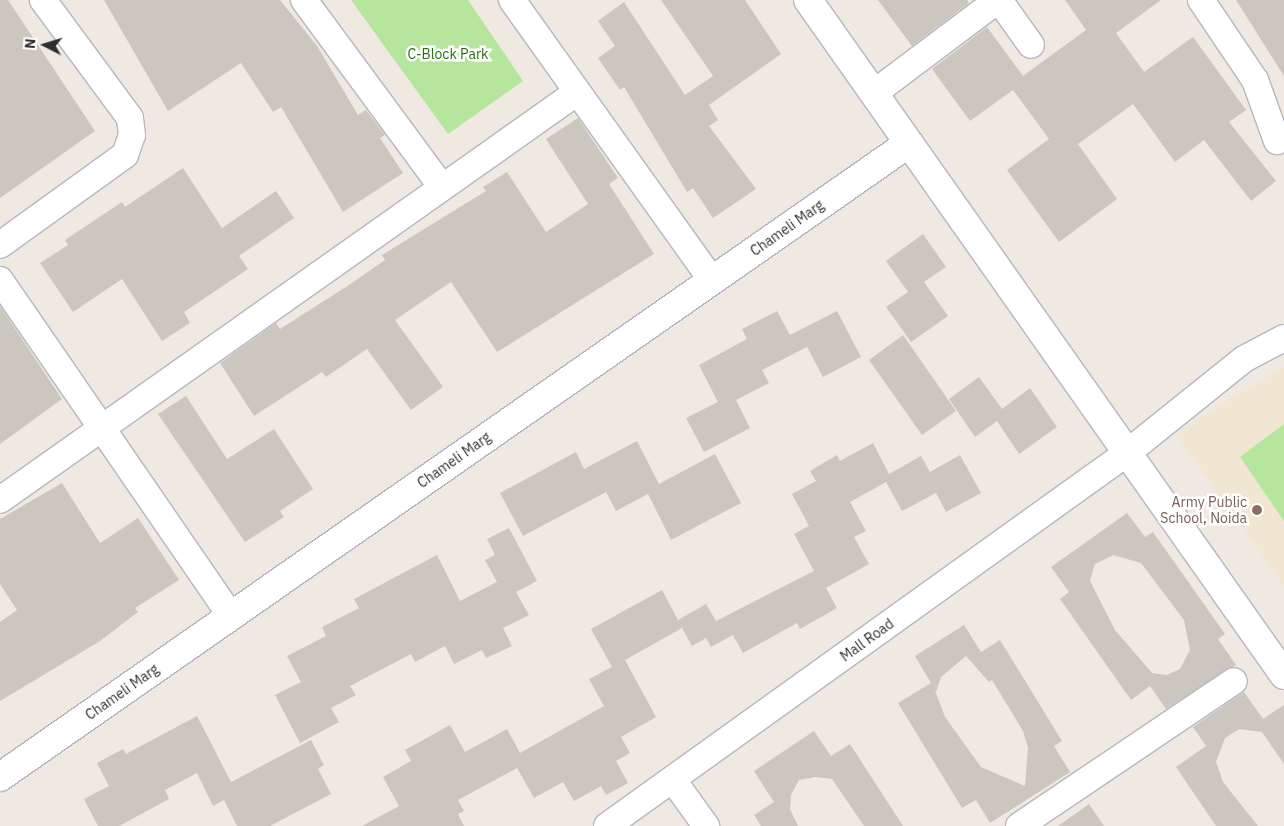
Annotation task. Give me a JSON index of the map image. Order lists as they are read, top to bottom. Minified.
{"streets":{"street":["Chameli Marg","Mall Road"]},"parks":["C-Block Park"],"places":["Army Public School, Noida"],"north":"left"}
